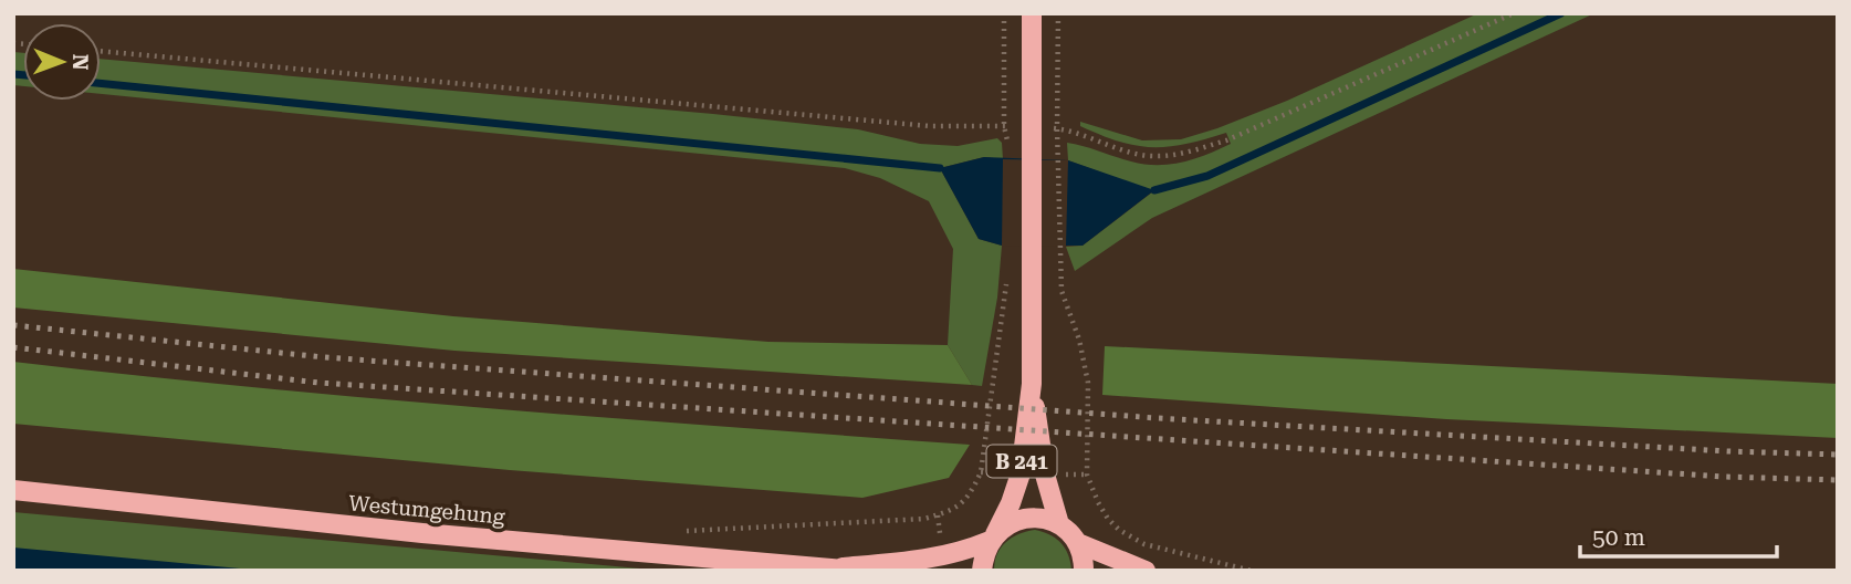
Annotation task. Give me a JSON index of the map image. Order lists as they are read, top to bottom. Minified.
{"streets":{"main road":["B 241","Westumgehung"]},"crossings":[["B 241","Westumgehung"]],"scale_bar":"50 m","north":"right"}
